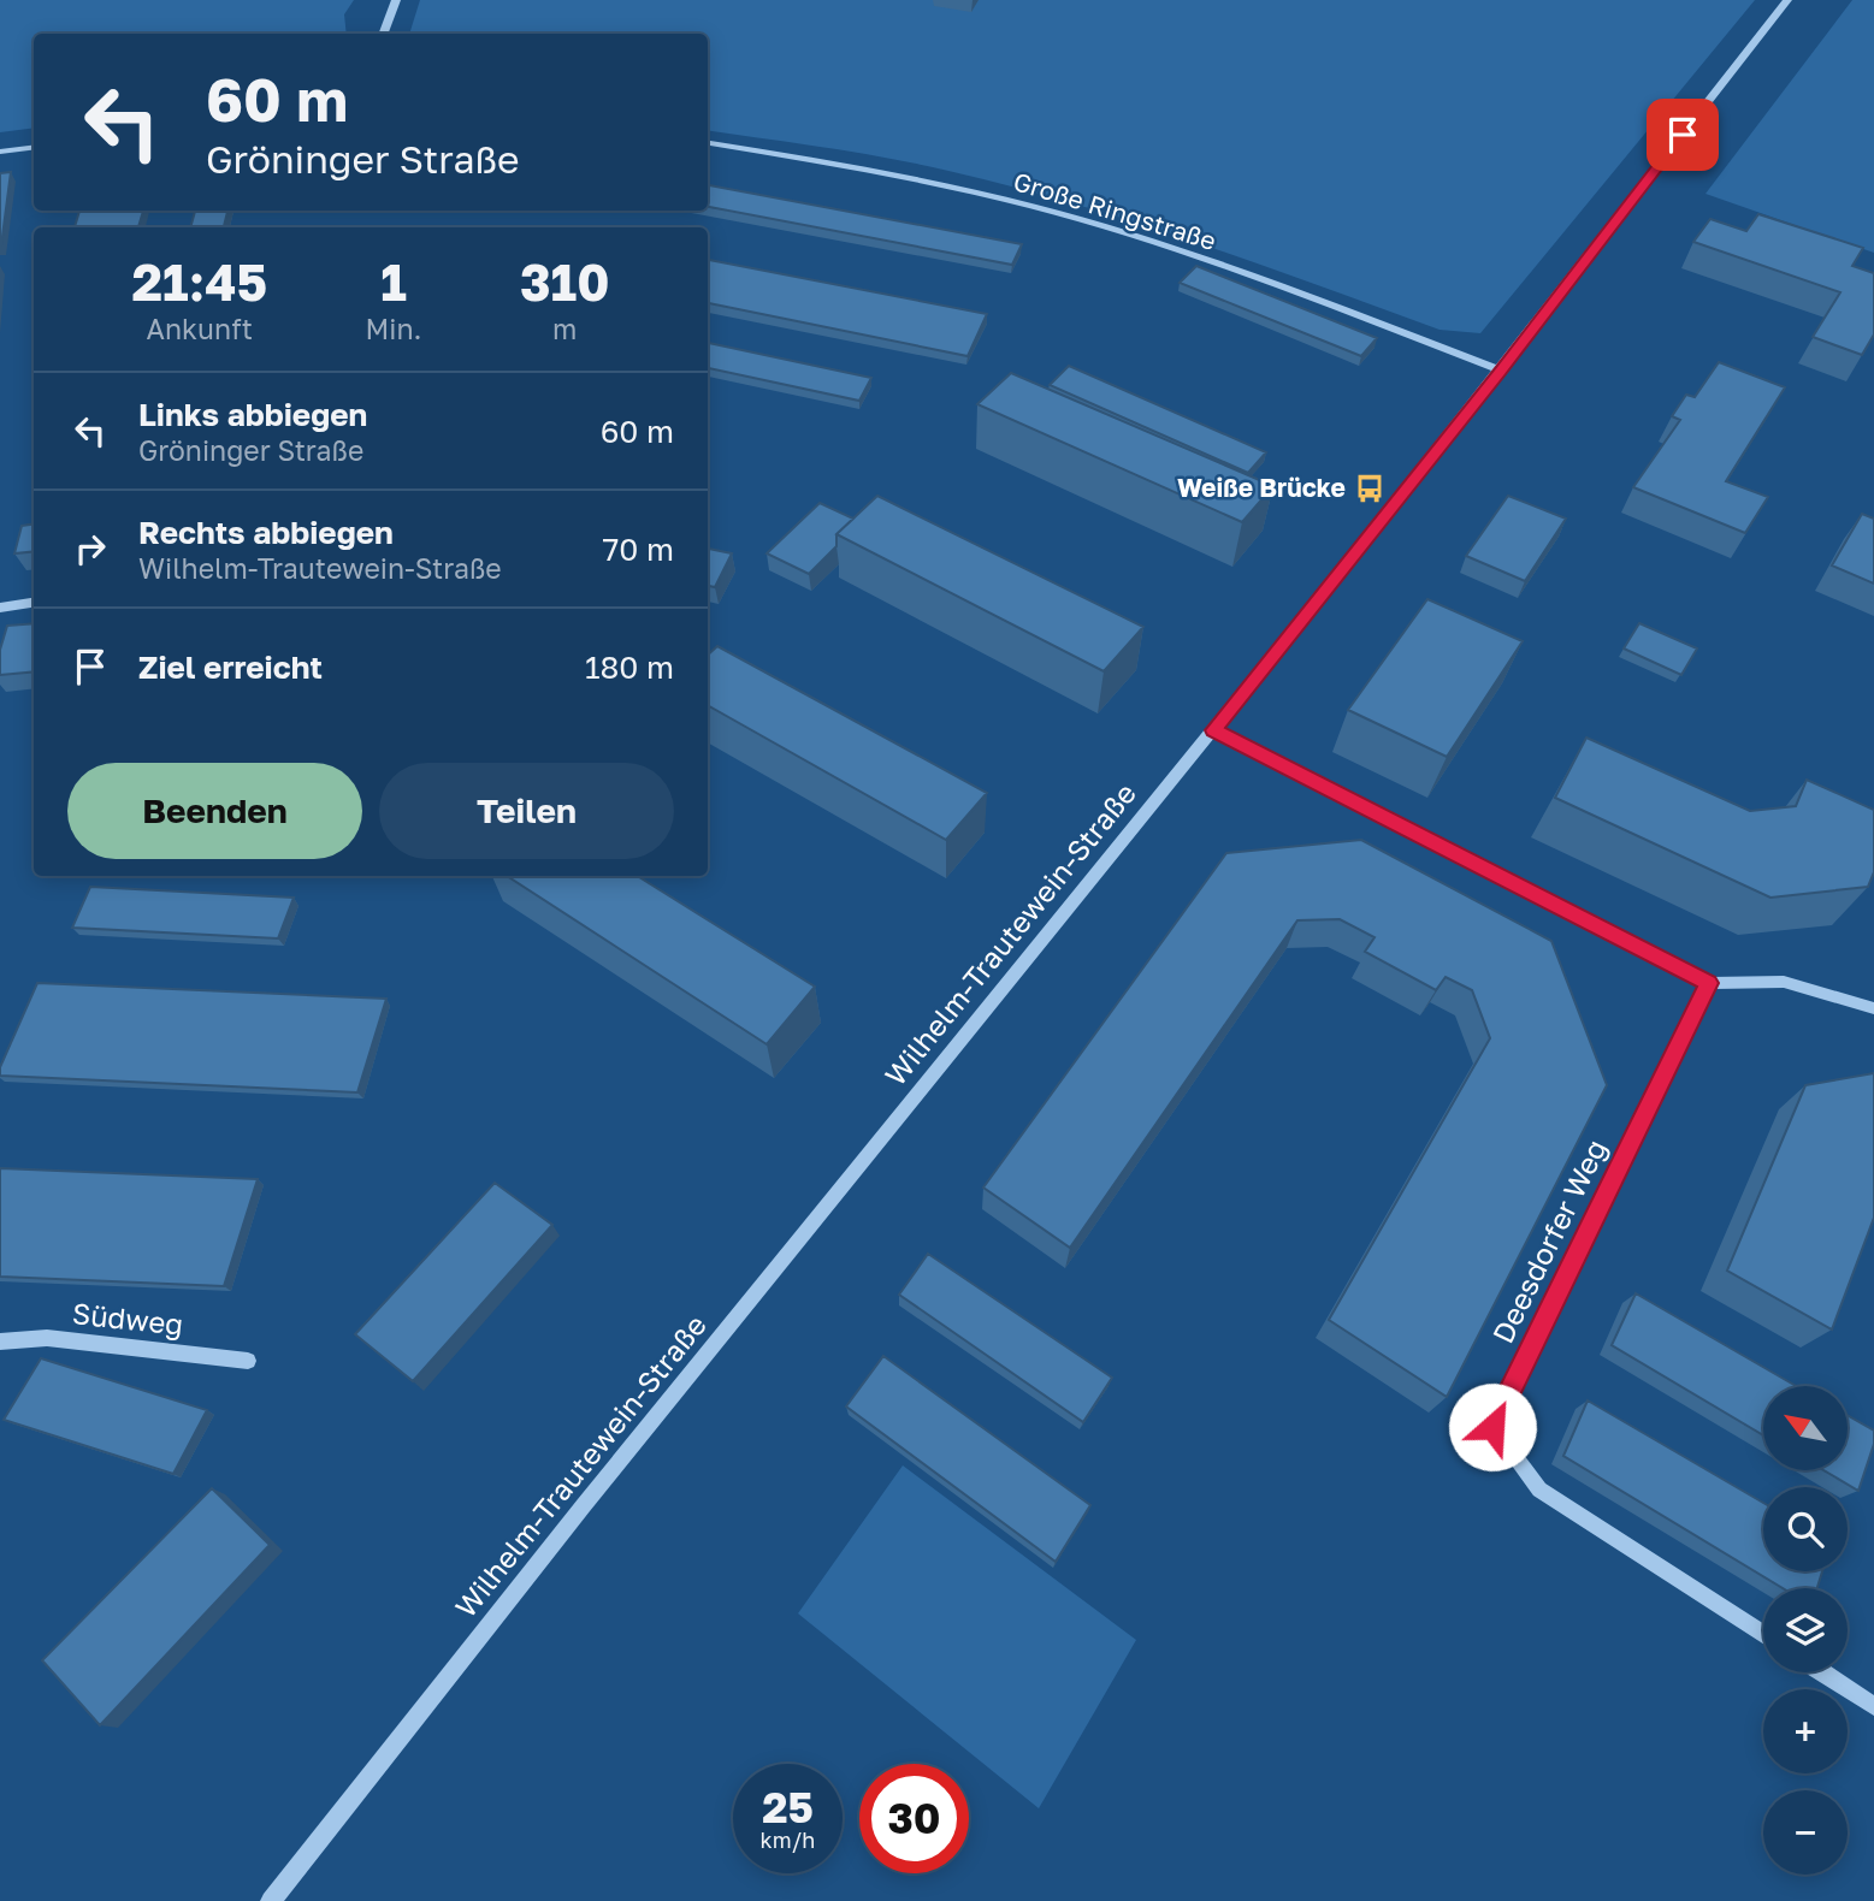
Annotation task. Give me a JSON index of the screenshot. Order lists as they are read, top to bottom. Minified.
{"streets":{"street":["Große Ringstraße","Wilhelm-Trautewein-Straße","Deesdorfer Weg","Südweg"]},"crossings":[["Große Ringstraße","Wilhelm-Trautewein-Straße"]],"places":{"bus stop":["Weiße Brücke"]},"north":"top left","page":{"turn":["60 m","Gröninger Straße"],"eta":["21:45","Ankunft","1","Min.","310","m"],"list":[{"name":"Links abbiegen","note":"Gröninger Straße","value":"60 m"},{"name":"Rechts abbiegen","note":"Wilhelm-Trautewein-Straße","value":"70 m"},{"name":"Ziel erreicht","value":"180 m"}],"buttons":["Beenden","Teilen"],"map_buttons":["+","−"],"speed":"25 km/h","limit":"30"}}
